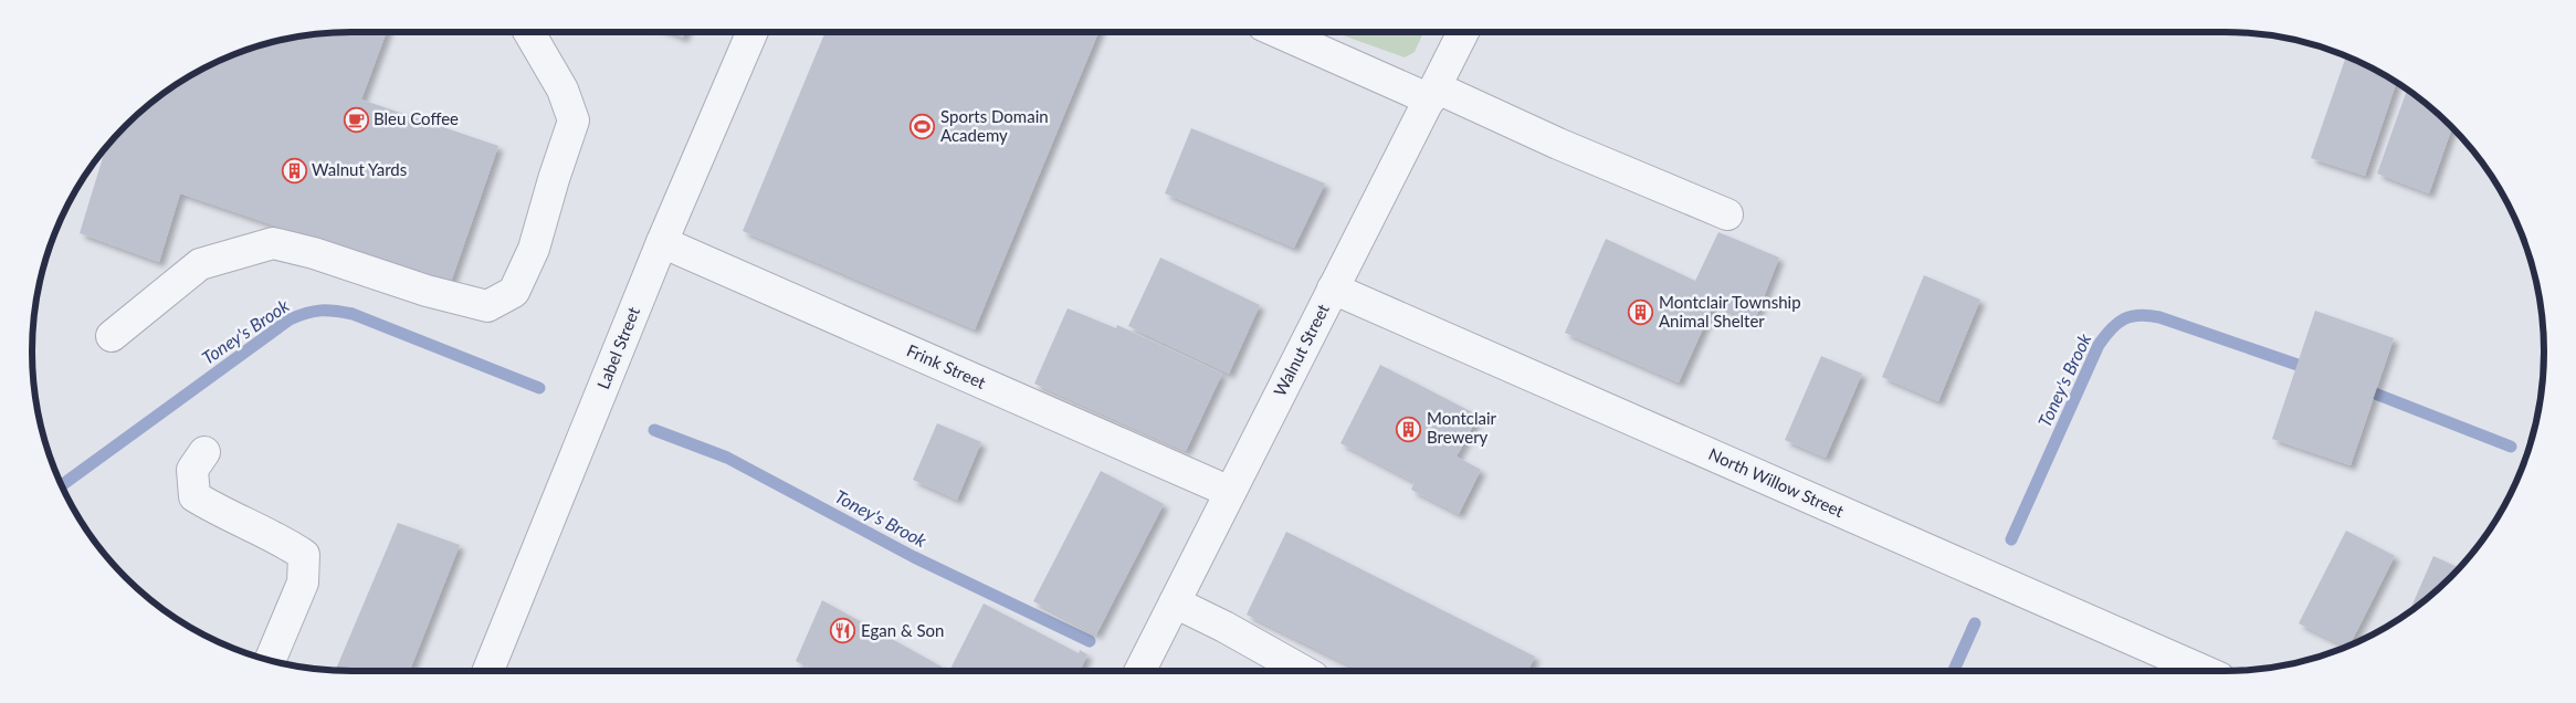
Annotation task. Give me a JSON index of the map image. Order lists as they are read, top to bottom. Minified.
{"streets":{"street":["Label Street","Walnut Street","Frink Street","North Willow Street"]},"crossings":[["Label Street","Frink Street"],["Walnut Street","Frink Street"],["Walnut Street","North Willow Street"]],"water":["Toney's Brook"],"places":{"cafe":["Bleu Coffee"],"sports":["Sports Domain Academy"],"building":["Walnut Yards","Montclair Township Animal Shelter","Montclair Brewery"],"restaurant":["Egan & Son"]}}
